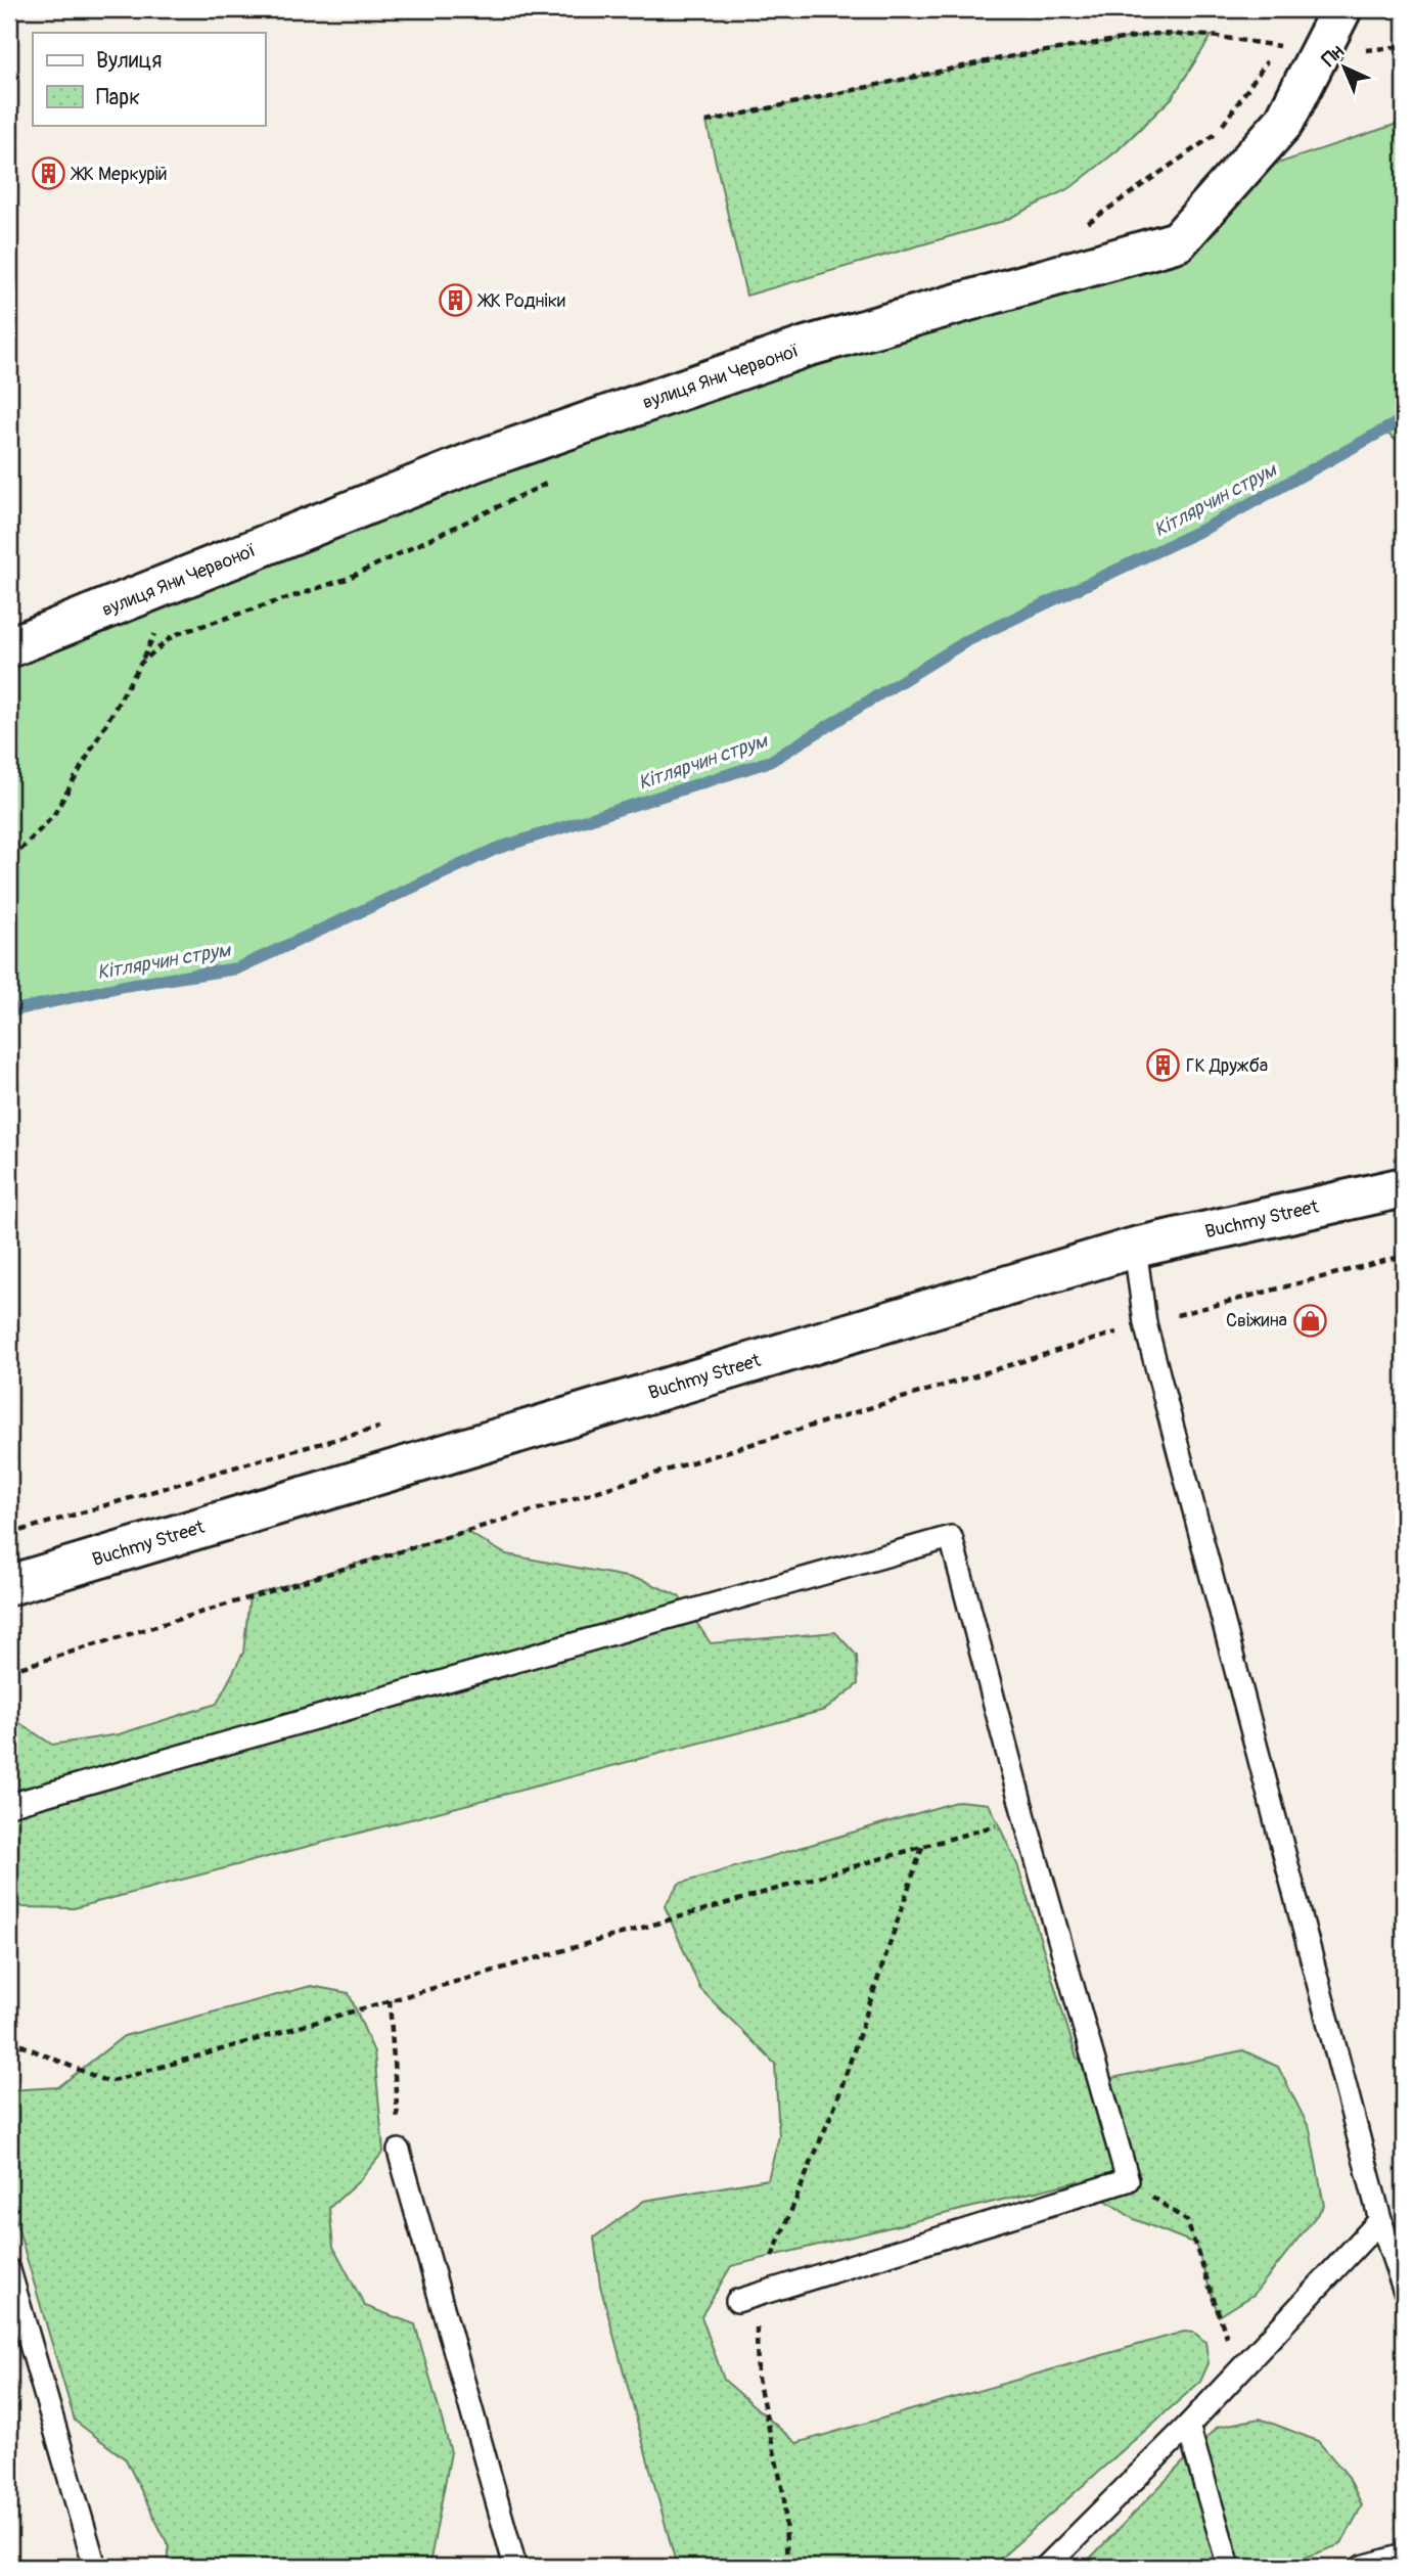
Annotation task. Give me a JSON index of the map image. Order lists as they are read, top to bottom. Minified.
{"streets":{"street":["вулиця Яни Червоної","Buchmy Street"]},"water":["Кітлярчин струм"],"places":{"building":["ЖК Меркурій","ЖК Родніки","ГК Дружба"],"shop":["Свіжина"]},"legend":["Вулиця","Парк"],"north":"top left"}
